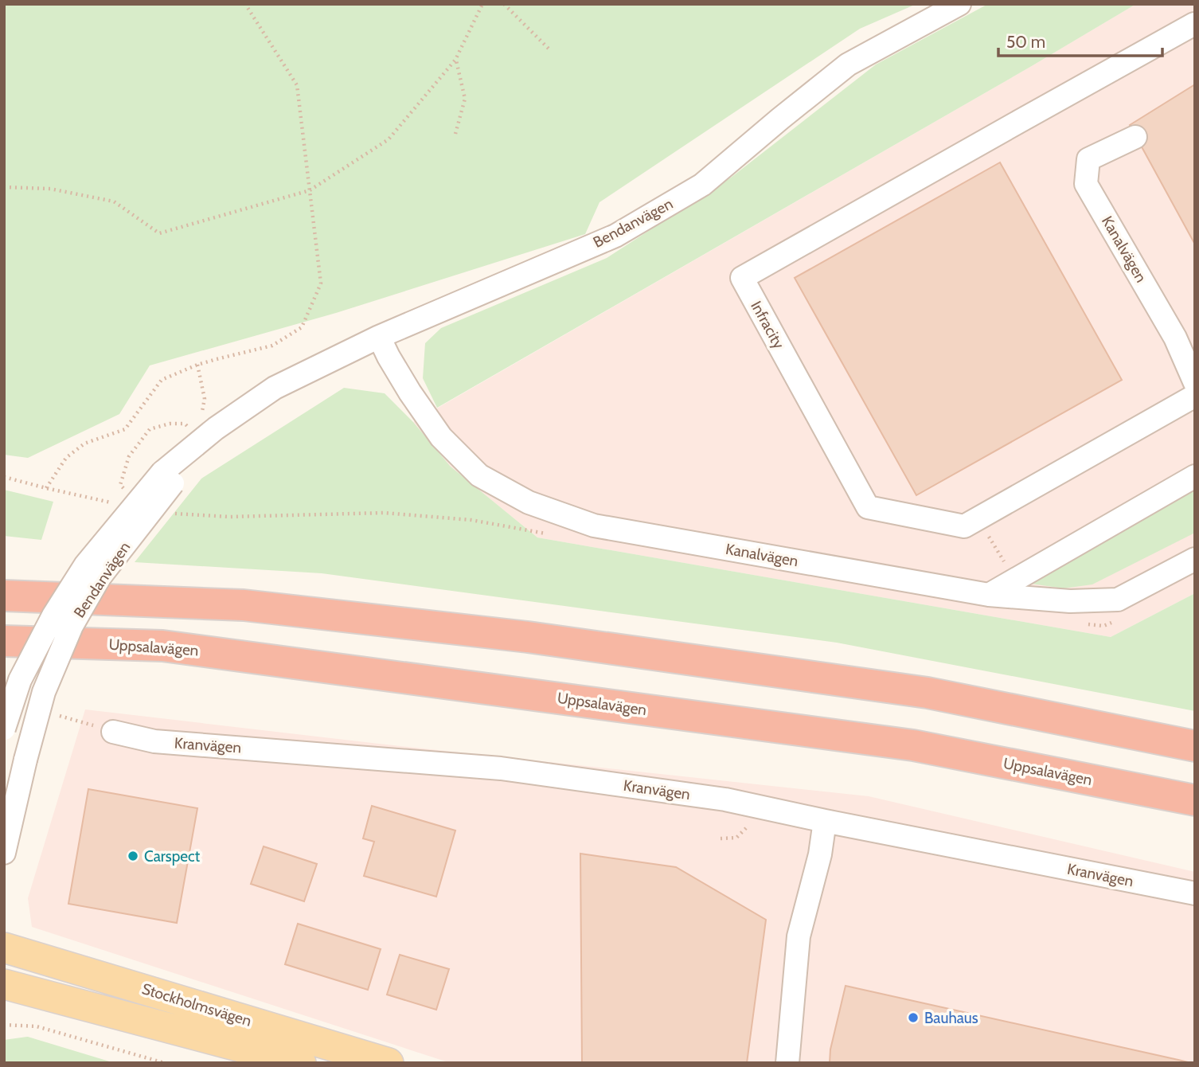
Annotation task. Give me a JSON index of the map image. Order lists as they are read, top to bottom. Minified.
{"streets":{"highway":["Uppsalavägen"],"main road":["Stockholmsvägen"],"street":["Bendanvägen","Kanalvägen","Infracity","Kranvägen"]},"crossings":[["Bendanvägen","Kanalvägen"]],"places":["Carspect","Bauhaus"],"scale_bar":"50 m"}
